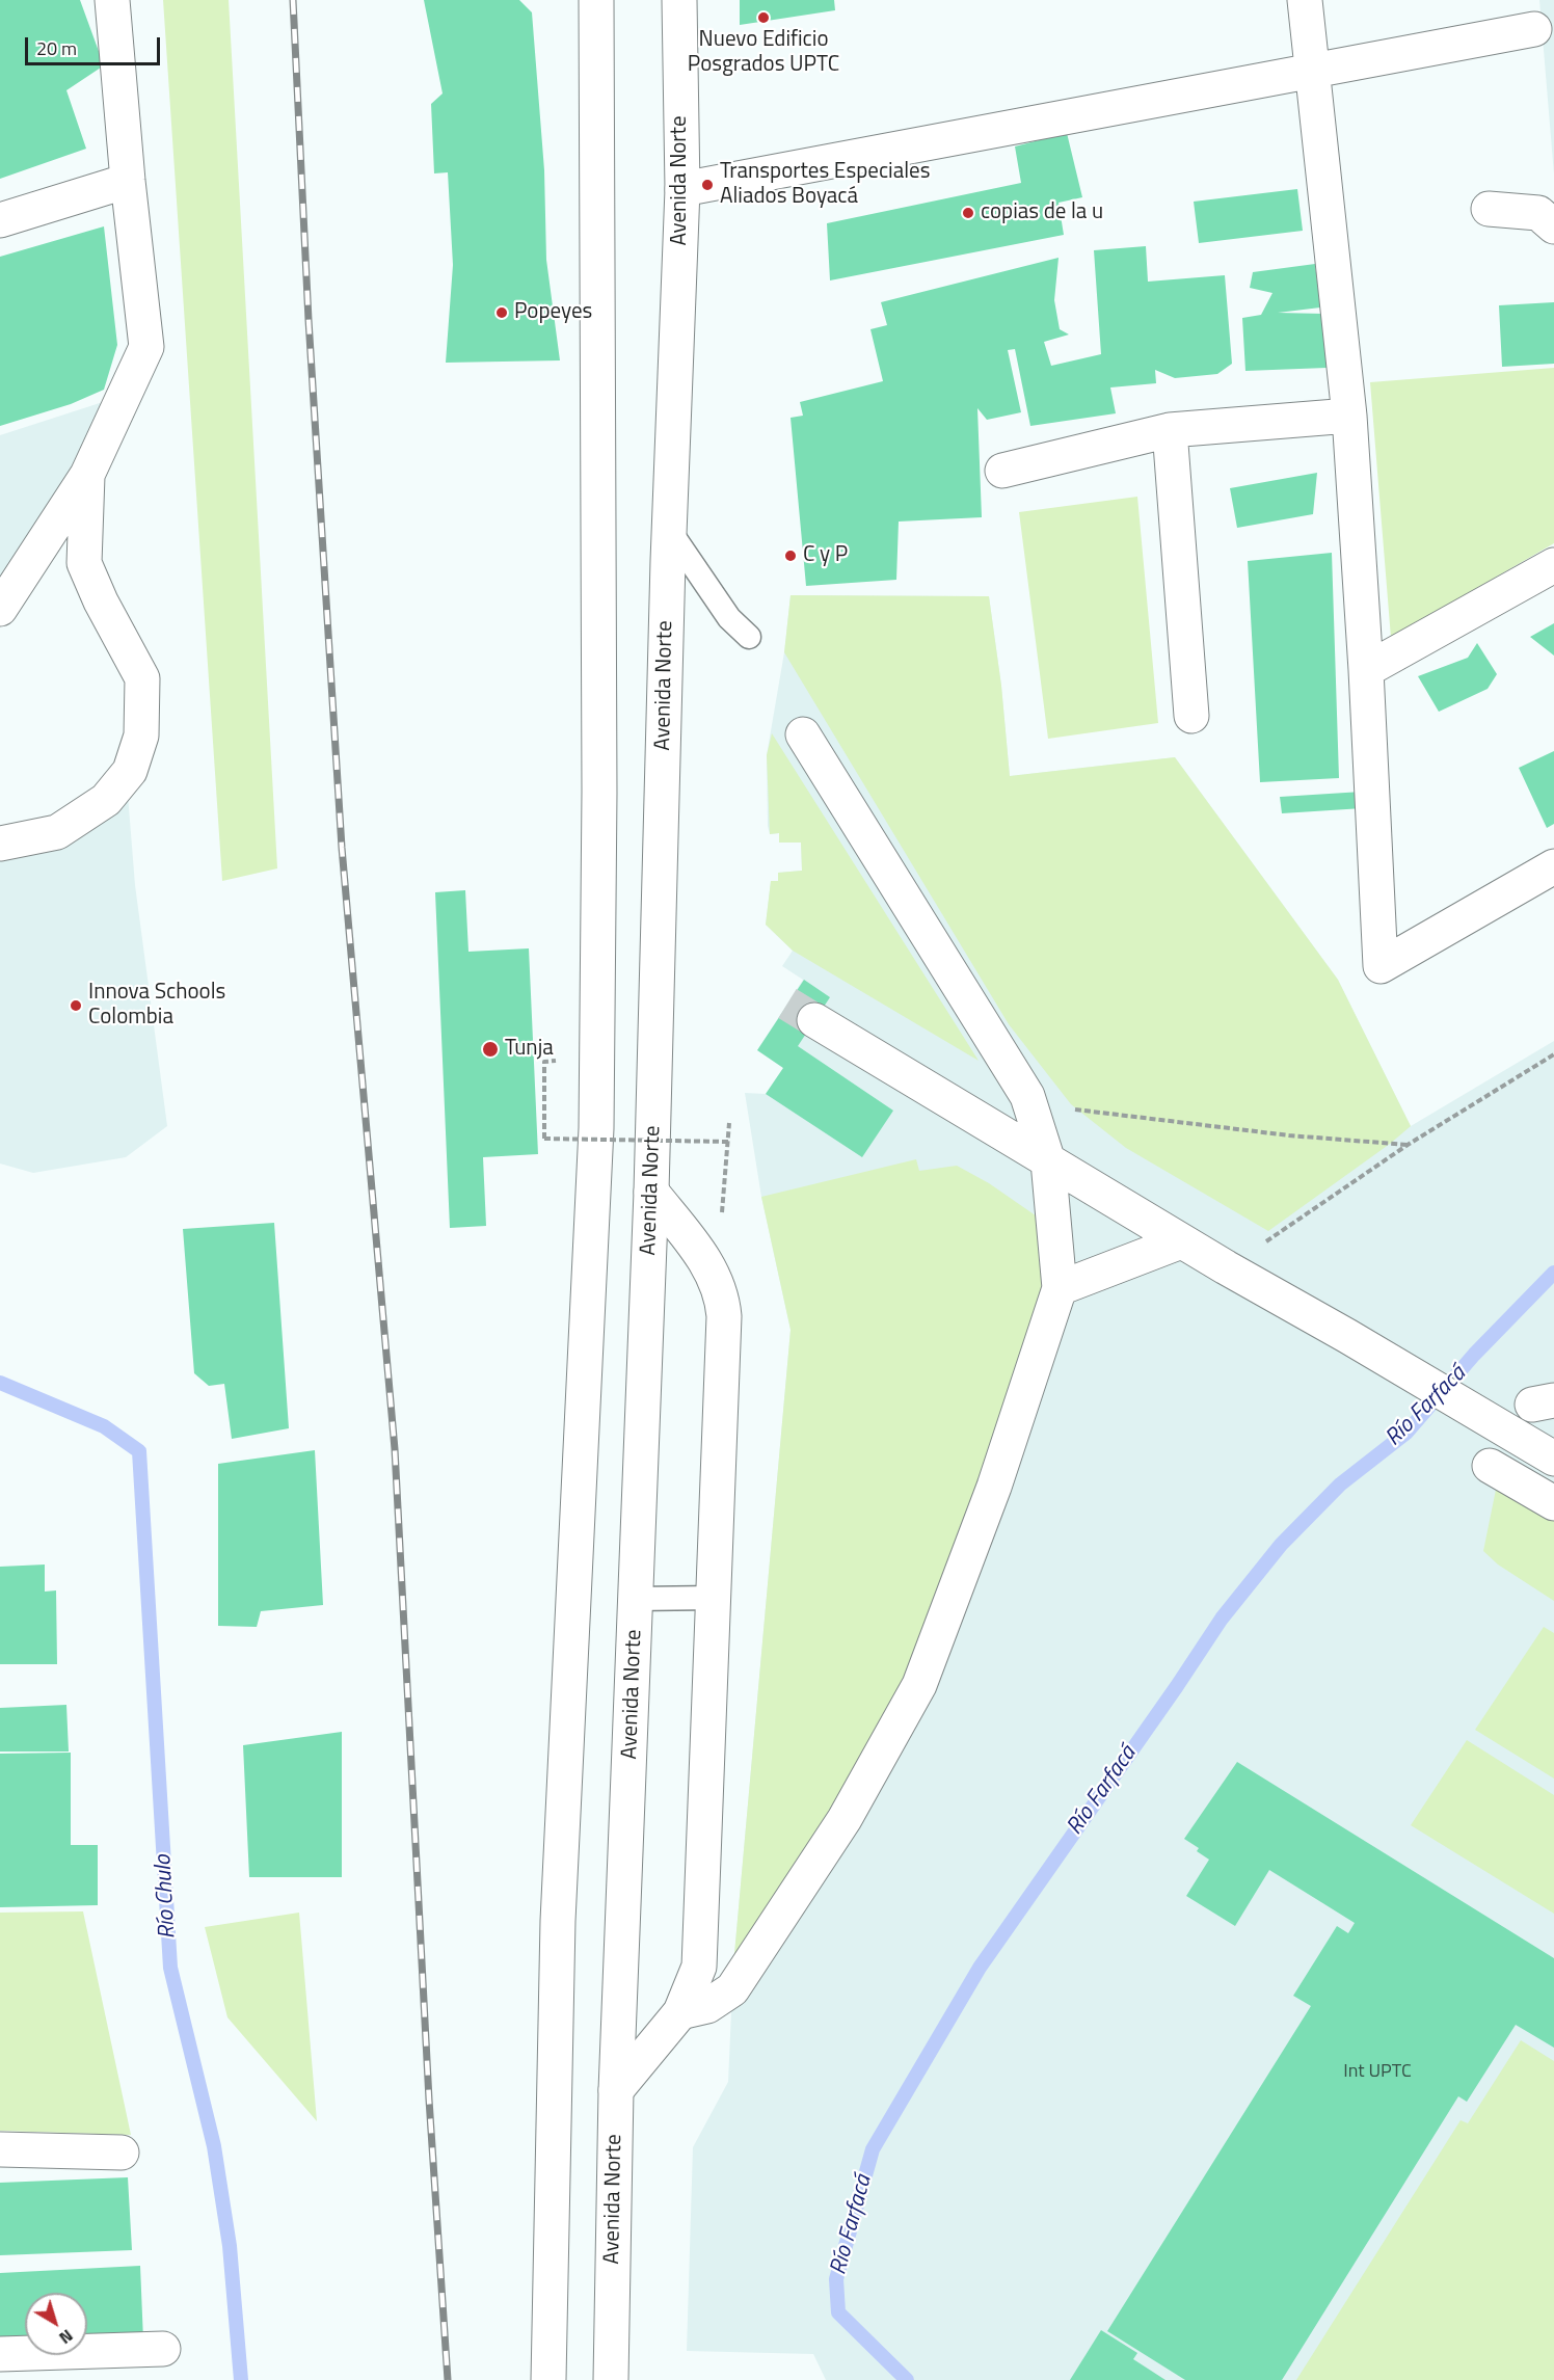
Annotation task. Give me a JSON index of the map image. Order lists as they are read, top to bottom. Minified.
{"streets":{"street":["Avenida Norte"]},"water":["Río Farfacá","Río Chulo"],"places":["Nuevo Edificio Posgrados UPTC","Transportes Especiales Aliados Boyacá","copias de la u","Popeyes","C y P","Innova Schools Colombia","Tunja"],"house_numbers":["Int UPTC"],"scale_bar":"20 m","north":"bottom right"}
